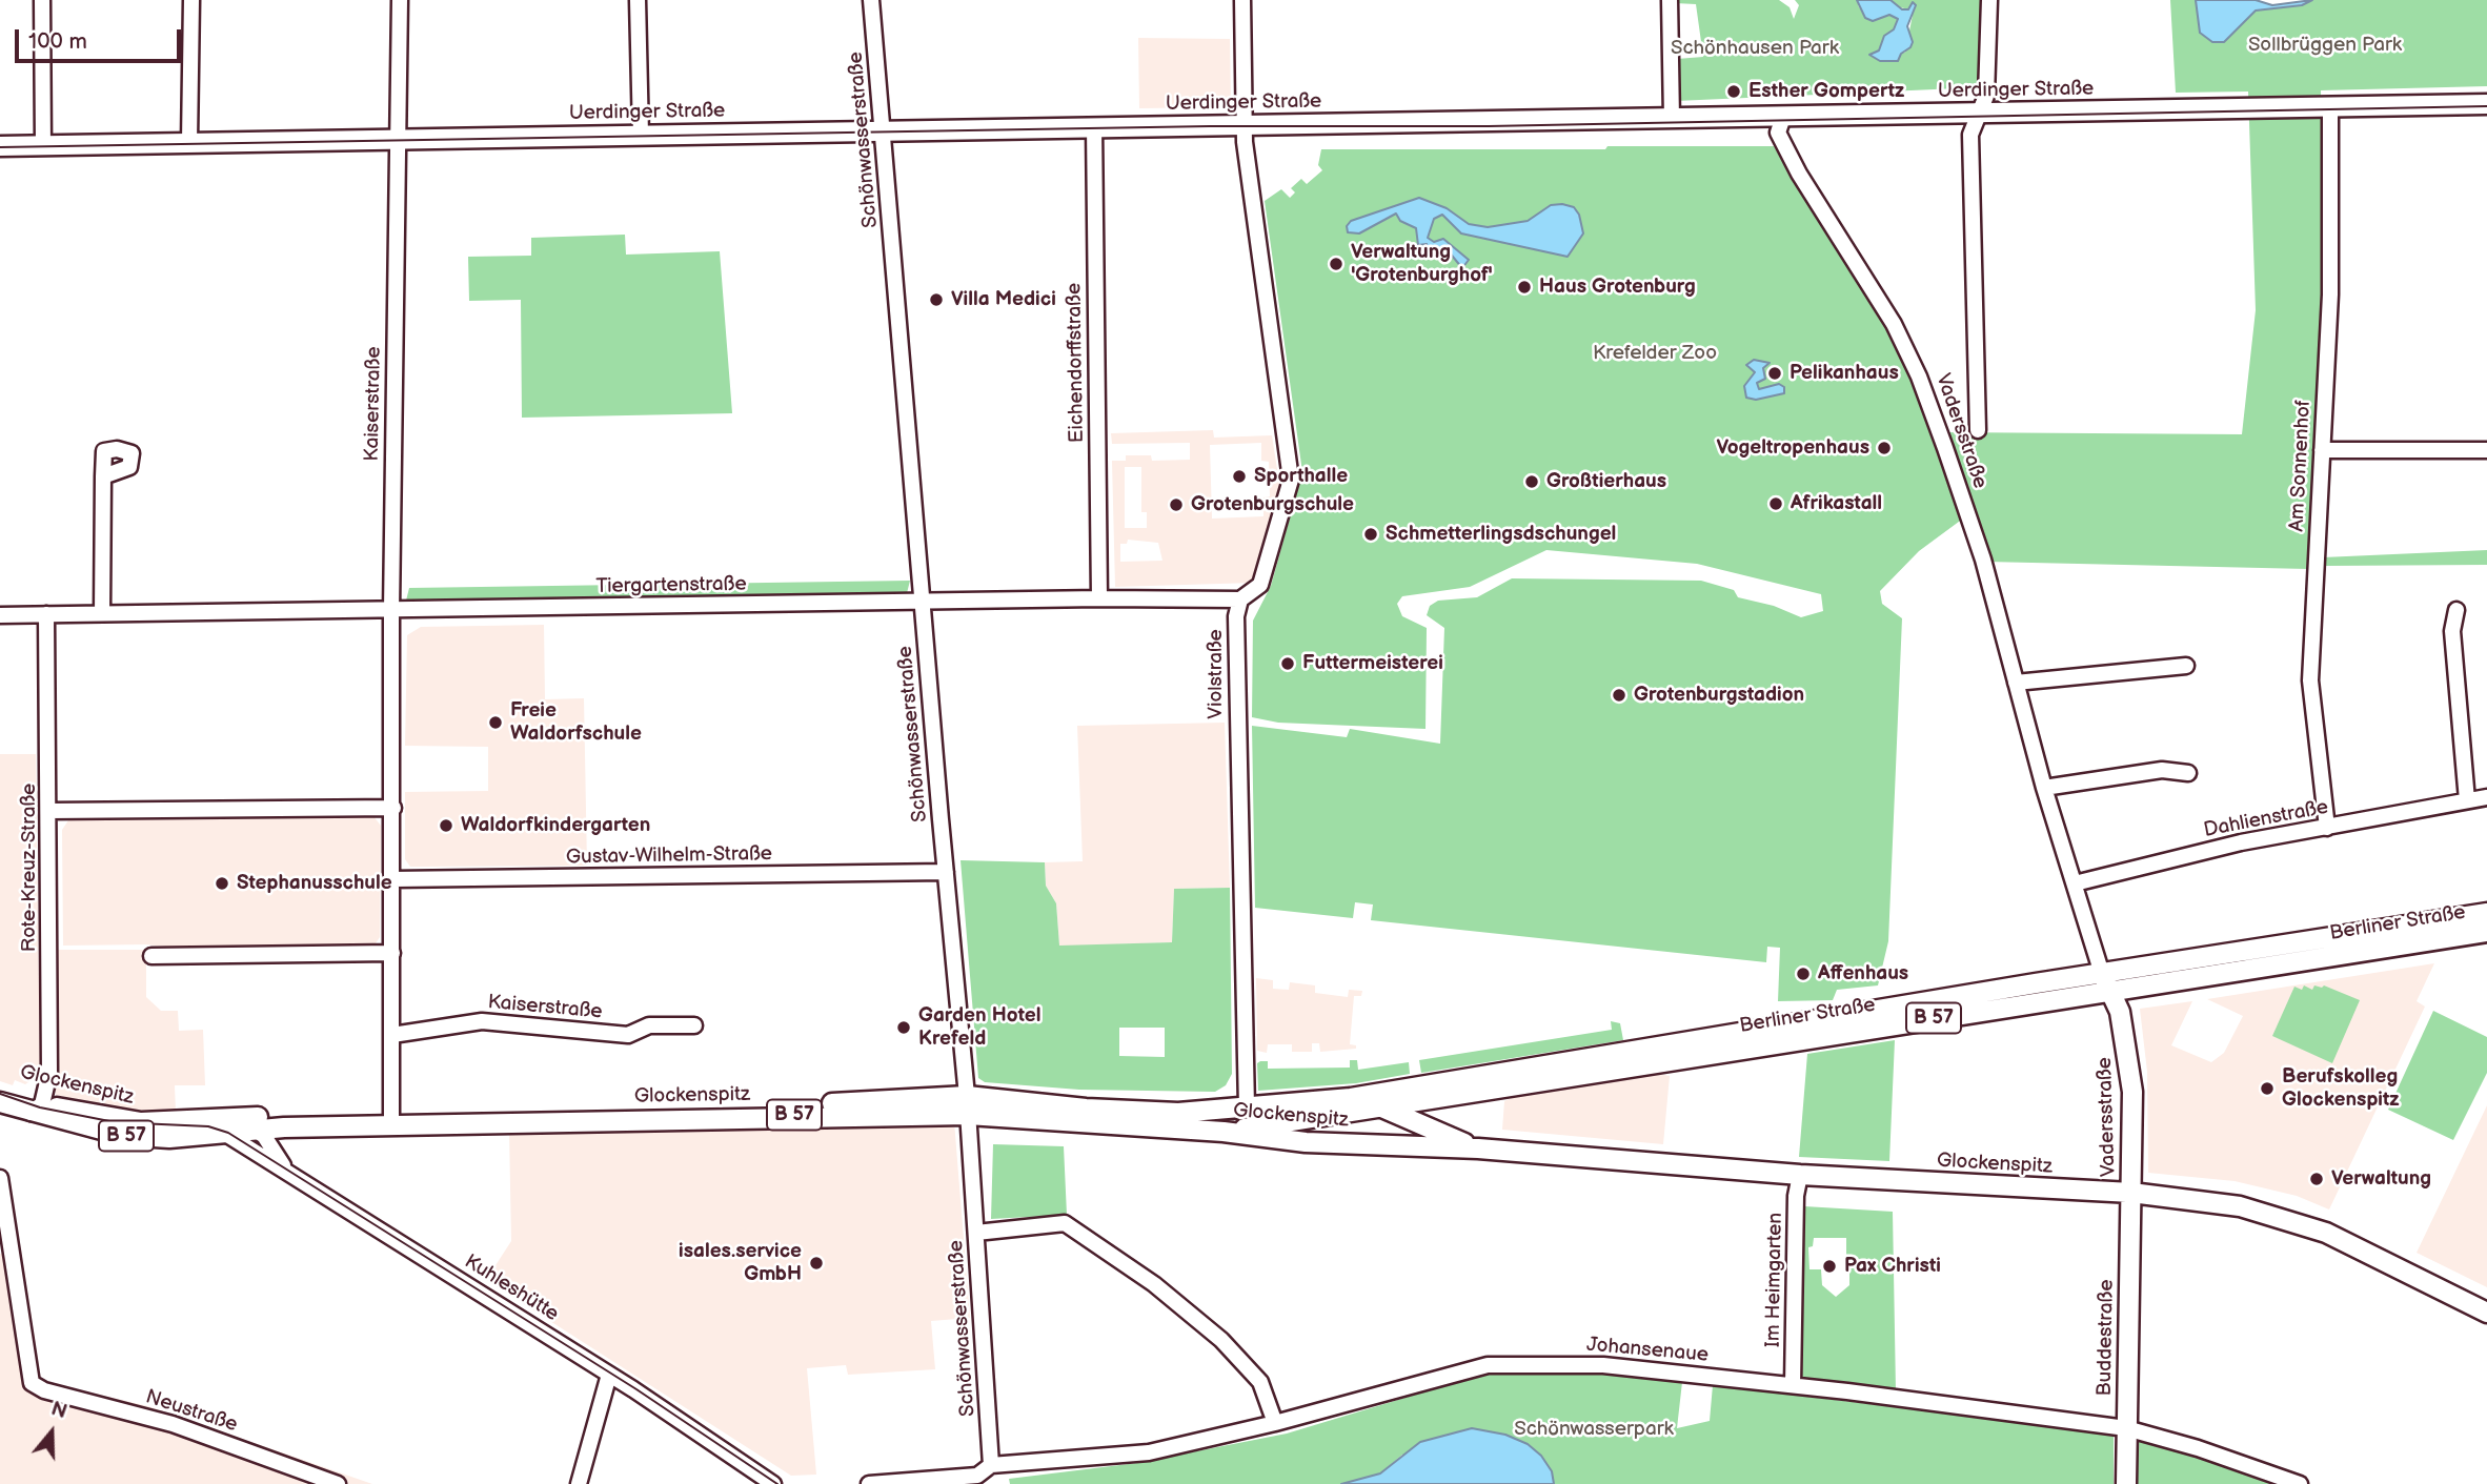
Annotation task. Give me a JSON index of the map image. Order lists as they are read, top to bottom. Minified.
{"streets":{"main road":["Uerdinger Straße","Vadersstraße","Berliner Straße","B 57","Glockenspitz","Buddestraße"],"street":["Schönwasserstraße","Eichendorffstraße","Kaiserstraße","Am Sonnenhof","Tiergartenstraße","Violstraße","Dahlienstraße","Gustav-Wilhelm-Straße","Rote-Kreuz-Straße","Im Heimgarten","Kuhleshütte","Johansenaue","Neustraße"]},"crossings":[["Uerdinger Straße","Schönwasserstraße"],["Uerdinger Straße","Eichendorffstraße"],["Uerdinger Straße","Kaiserstraße"],["Uerdinger Straße","Vadersstraße"],["Uerdinger Straße","Am Sonnenhof"],["Schönwasserstraße","Tiergartenstraße"],["Schönwasserstraße","Gustav-Wilhelm-Straße"],["Schönwasserstraße","Glockenspitz"],["Schönwasserstraße","Johansenaue"],["Eichendorffstraße","Tiergartenstraße"],["Kaiserstraße","Tiergartenstraße"],["Kaiserstraße","Gustav-Wilhelm-Straße"],["Kaiserstraße","Glockenspitz"],["Vadersstraße","Dahlienstraße"],["Vadersstraße","Berliner Straße"],["Vadersstraße","Glockenspitz"],["Vadersstraße","Buddestraße"],["Am Sonnenhof","Dahlienstraße"],["Tiergartenstraße","Violstraße"],["Tiergartenstraße","Rote-Kreuz-Straße"],["Violstraße","Berliner Straße"],["Violstraße","Glockenspitz"],["Rote-Kreuz-Straße","Glockenspitz"],["Berliner Straße","Glockenspitz"],["Glockenspitz","Im Heimgarten"],["Glockenspitz","Kuhleshütte"],["Glockenspitz","Buddestraße"],["Im Heimgarten","Johansenaue"],["Buddestraße","Johansenaue"]],"parks":["Sollbrüggen Park","Schönhausen Park","Krefelder Zoo","Schönwasserpark"],"places":["Esther Gompertz","Verwaltung 'Grotenburghof'","Haus Grotenburg","Villa Medici","Pelikanhaus","Vogeltropenhaus","Sporthalle","Großtierhaus","Afrikastall","Grotenburgschule","Schmetterlingsdschungel","Futtermeisterei","Grotenburgstadion","Freie Waldorfschule","Waldorfkindergarten","Stephanusschule","Affenhaus","Garden Hotel Krefeld","Berufskolleg Glockenspitz","Verwaltung","isales.service GmbH","Pax Christi"],"scale_bar":"100 m","north":"top"}
